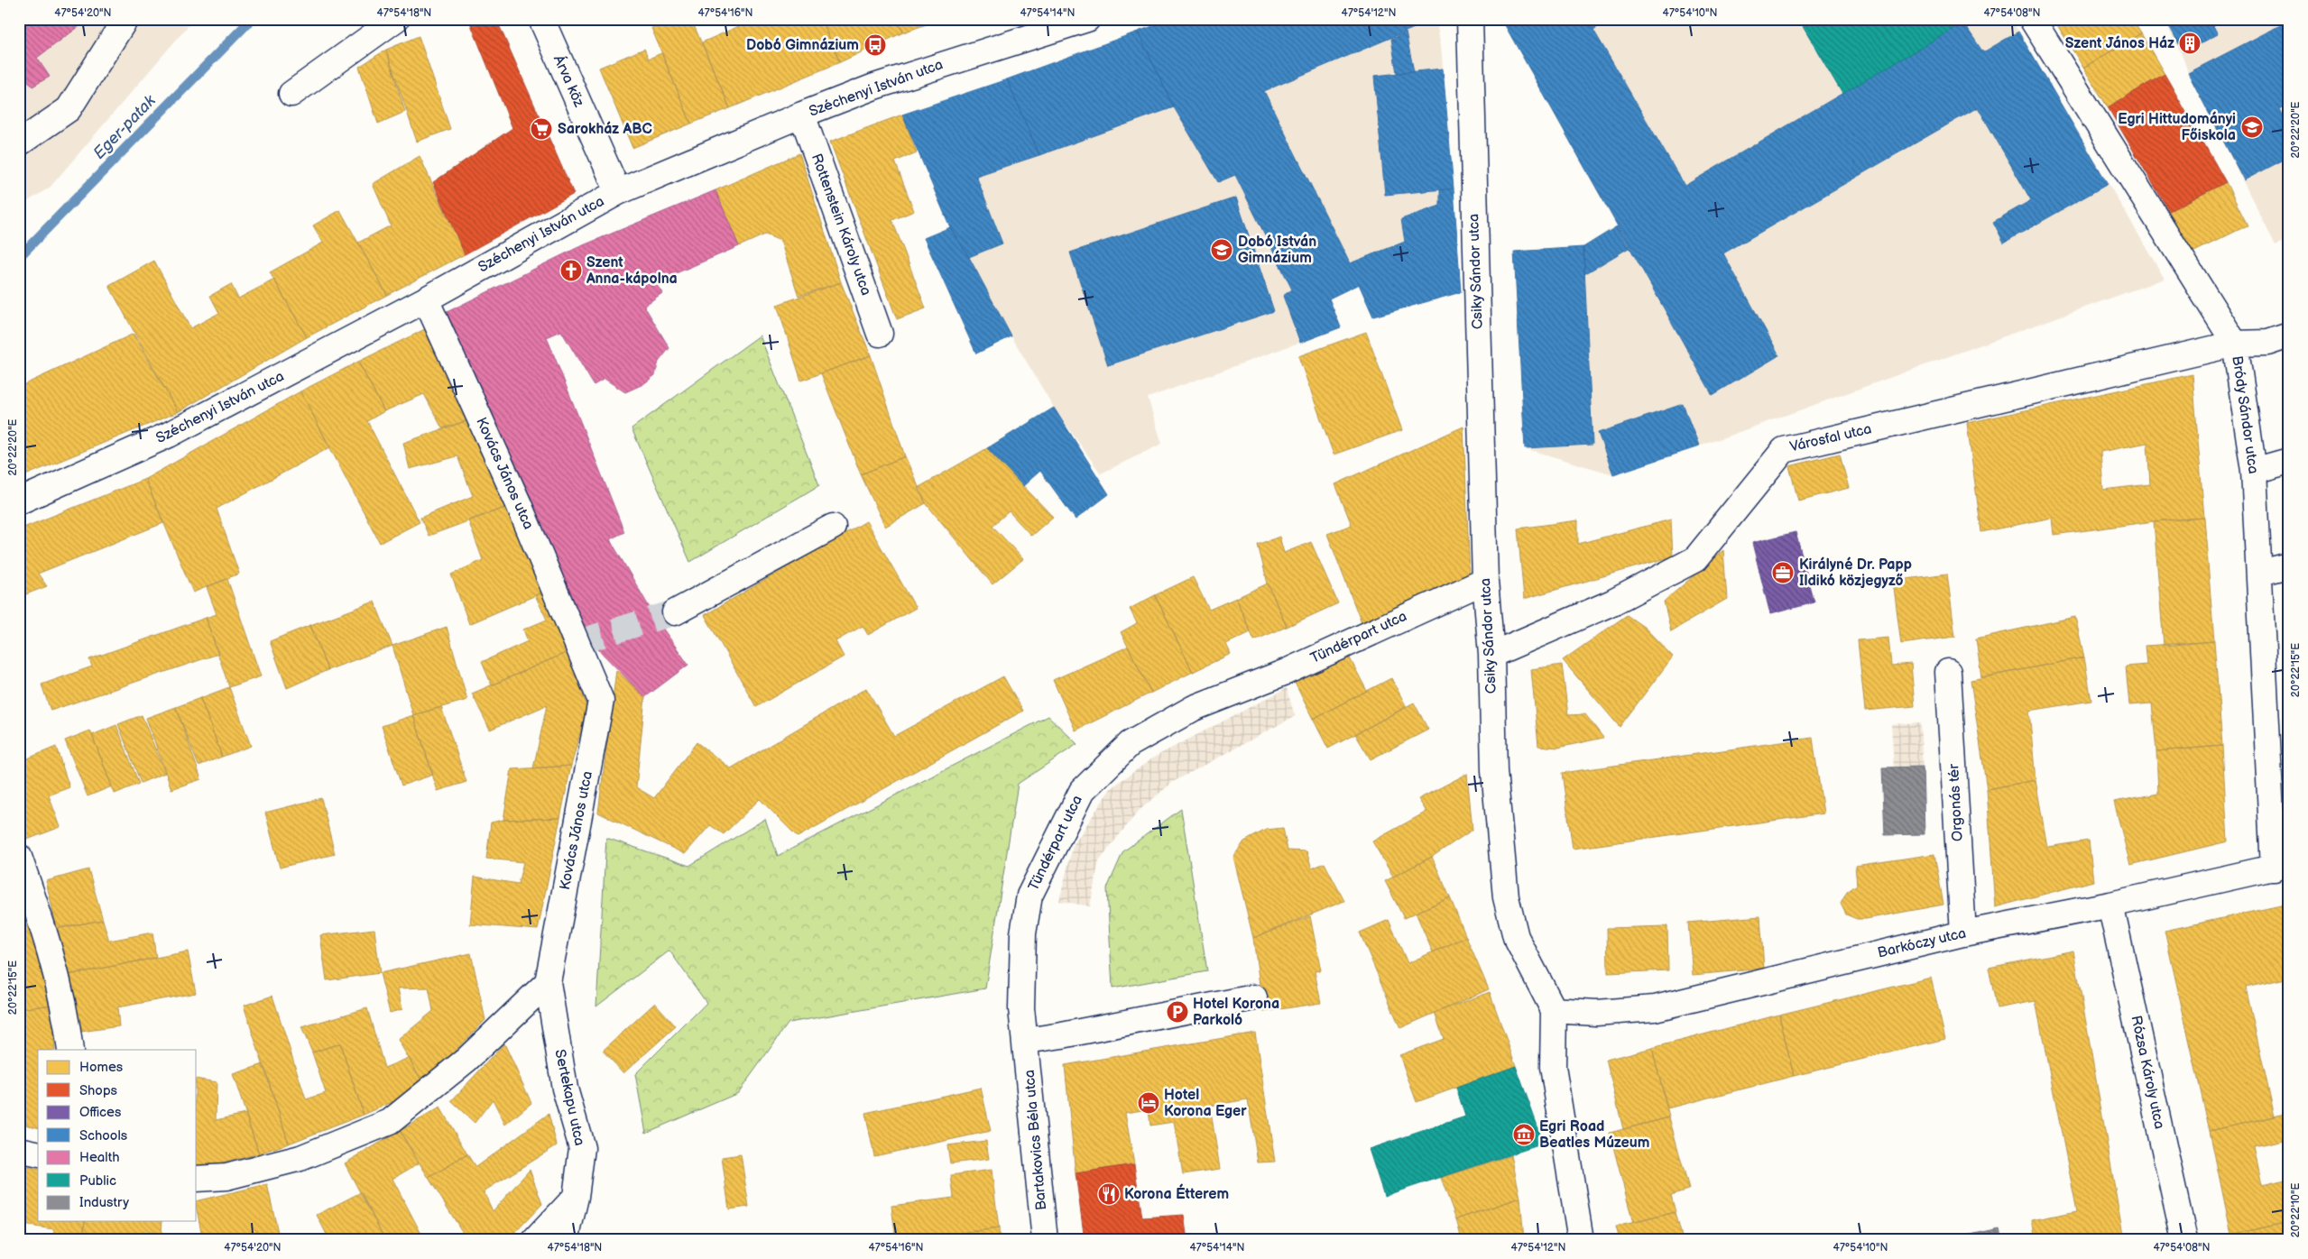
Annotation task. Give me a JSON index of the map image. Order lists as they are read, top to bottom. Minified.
{"streets":{"street":["Árva köz","Széchenyi István utca","Rottenstein Károly utca","Csiky Sándor utca","Bródy Sándor utca","Városfal utca","Kovács János utca","Tündérpart utca","Orgonás tér","Barkóczy utca","Rózsa Károly utca","Sertekapu utca","Bartakovics Béla utca"]},"crossings":[["Árva köz","Széchenyi István utca"],["Széchenyi István utca","Rottenstein Károly utca"],["Széchenyi István utca","Kovács János utca"],["Csiky Sándor utca","Városfal utca"],["Csiky Sándor utca","Tündérpart utca"],["Csiky Sándor utca","Barkóczy utca"],["Bródy Sándor utca","Városfal utca"],["Bródy Sándor utca","Barkóczy utca"],["Kovács János utca","Sertekapu utca"],["Tündérpart utca","Bartakovics Béla utca"],["Orgonás tér","Barkóczy utca"],["Barkóczy utca","Rózsa Károly utca"]],"water":["Eger-patak"],"places":{"building":["Szent János Ház"],"bus stop":["Dobó Gimnázium"],"school or university":["Egri Hittudományi Főiskola","Dobó István Gimnázium"],"supermarket":["Sarokház ABC"],"church":["Szent Anna-kápolna"],"office":["Királyné Dr. Papp Ildikó közjegyző"],"parking":["Hotel Korona Parkoló"],"hotel":["Hotel Korona Eger"],"museum":["Egri Road Beatles Múzeum"],"restaurant":["Korona Étterem"]},"legend":["Homes","Shops","Offices","Schools","Health","Public","Industry"],"coordinates":["47°54'20\"N","47°54'18\"N","47°54'16\"N","47°54'14\"N","47°54'12\"N","47°54'10\"N","47°54'08\"N","20°22'20\"E","20°22'15\"E","20°22'10\"E"]}
